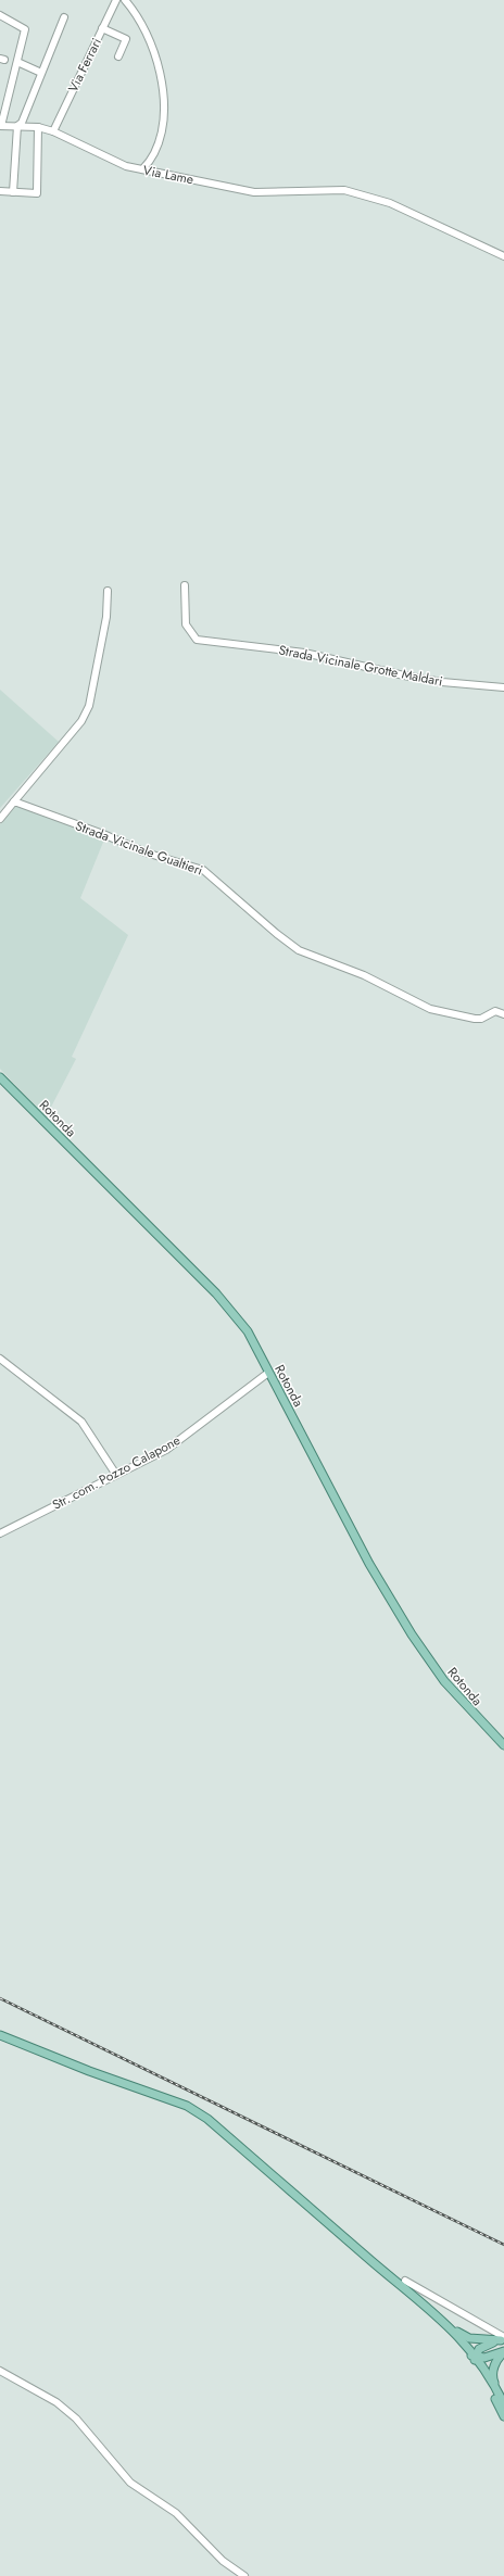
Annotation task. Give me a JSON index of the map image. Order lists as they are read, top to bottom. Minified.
{"streets":{"main road":["Rotonda"],"street":["Via Ferrari","Via Lame","Strada Vicinale Grotte Maldari","Strada Vicinale Gualtieri","Str. com. Pozzo Calapone"]},"crossings":[["Via Ferrari","Via Lame"],["Rotonda","Str. com. Pozzo Calapone"]]}
